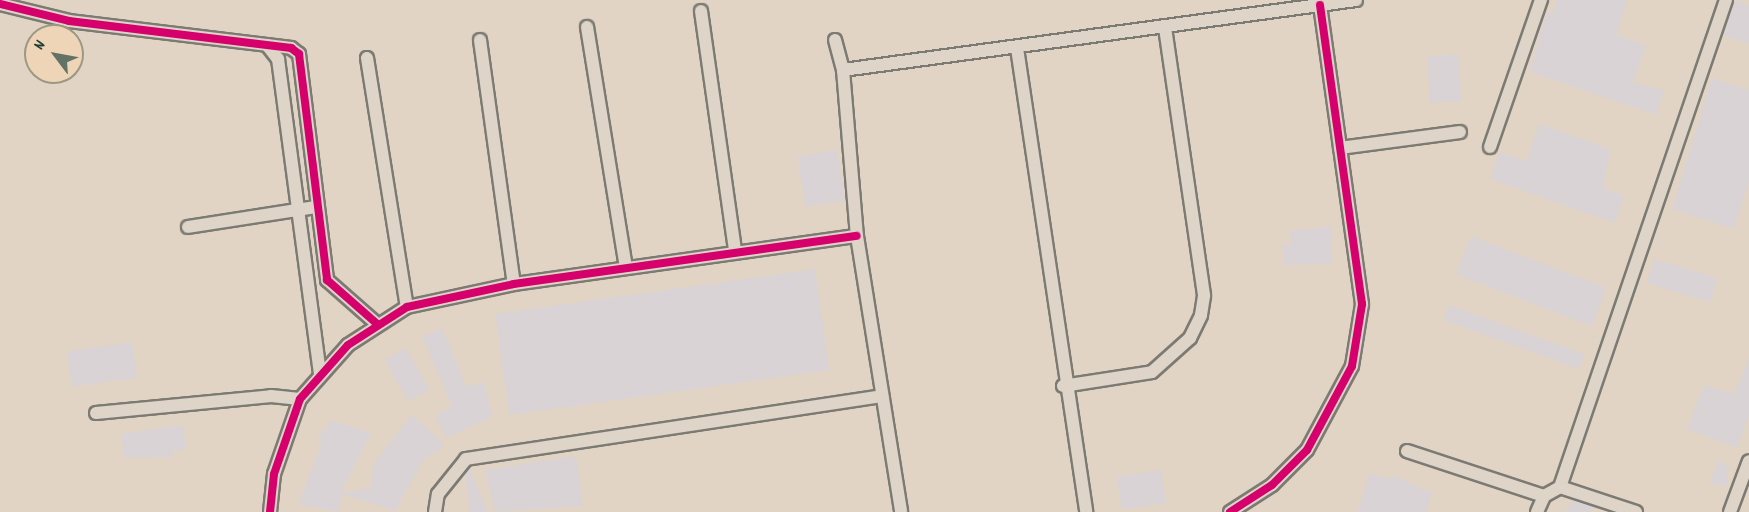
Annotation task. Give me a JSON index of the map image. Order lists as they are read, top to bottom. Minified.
{"north":"top left"}
